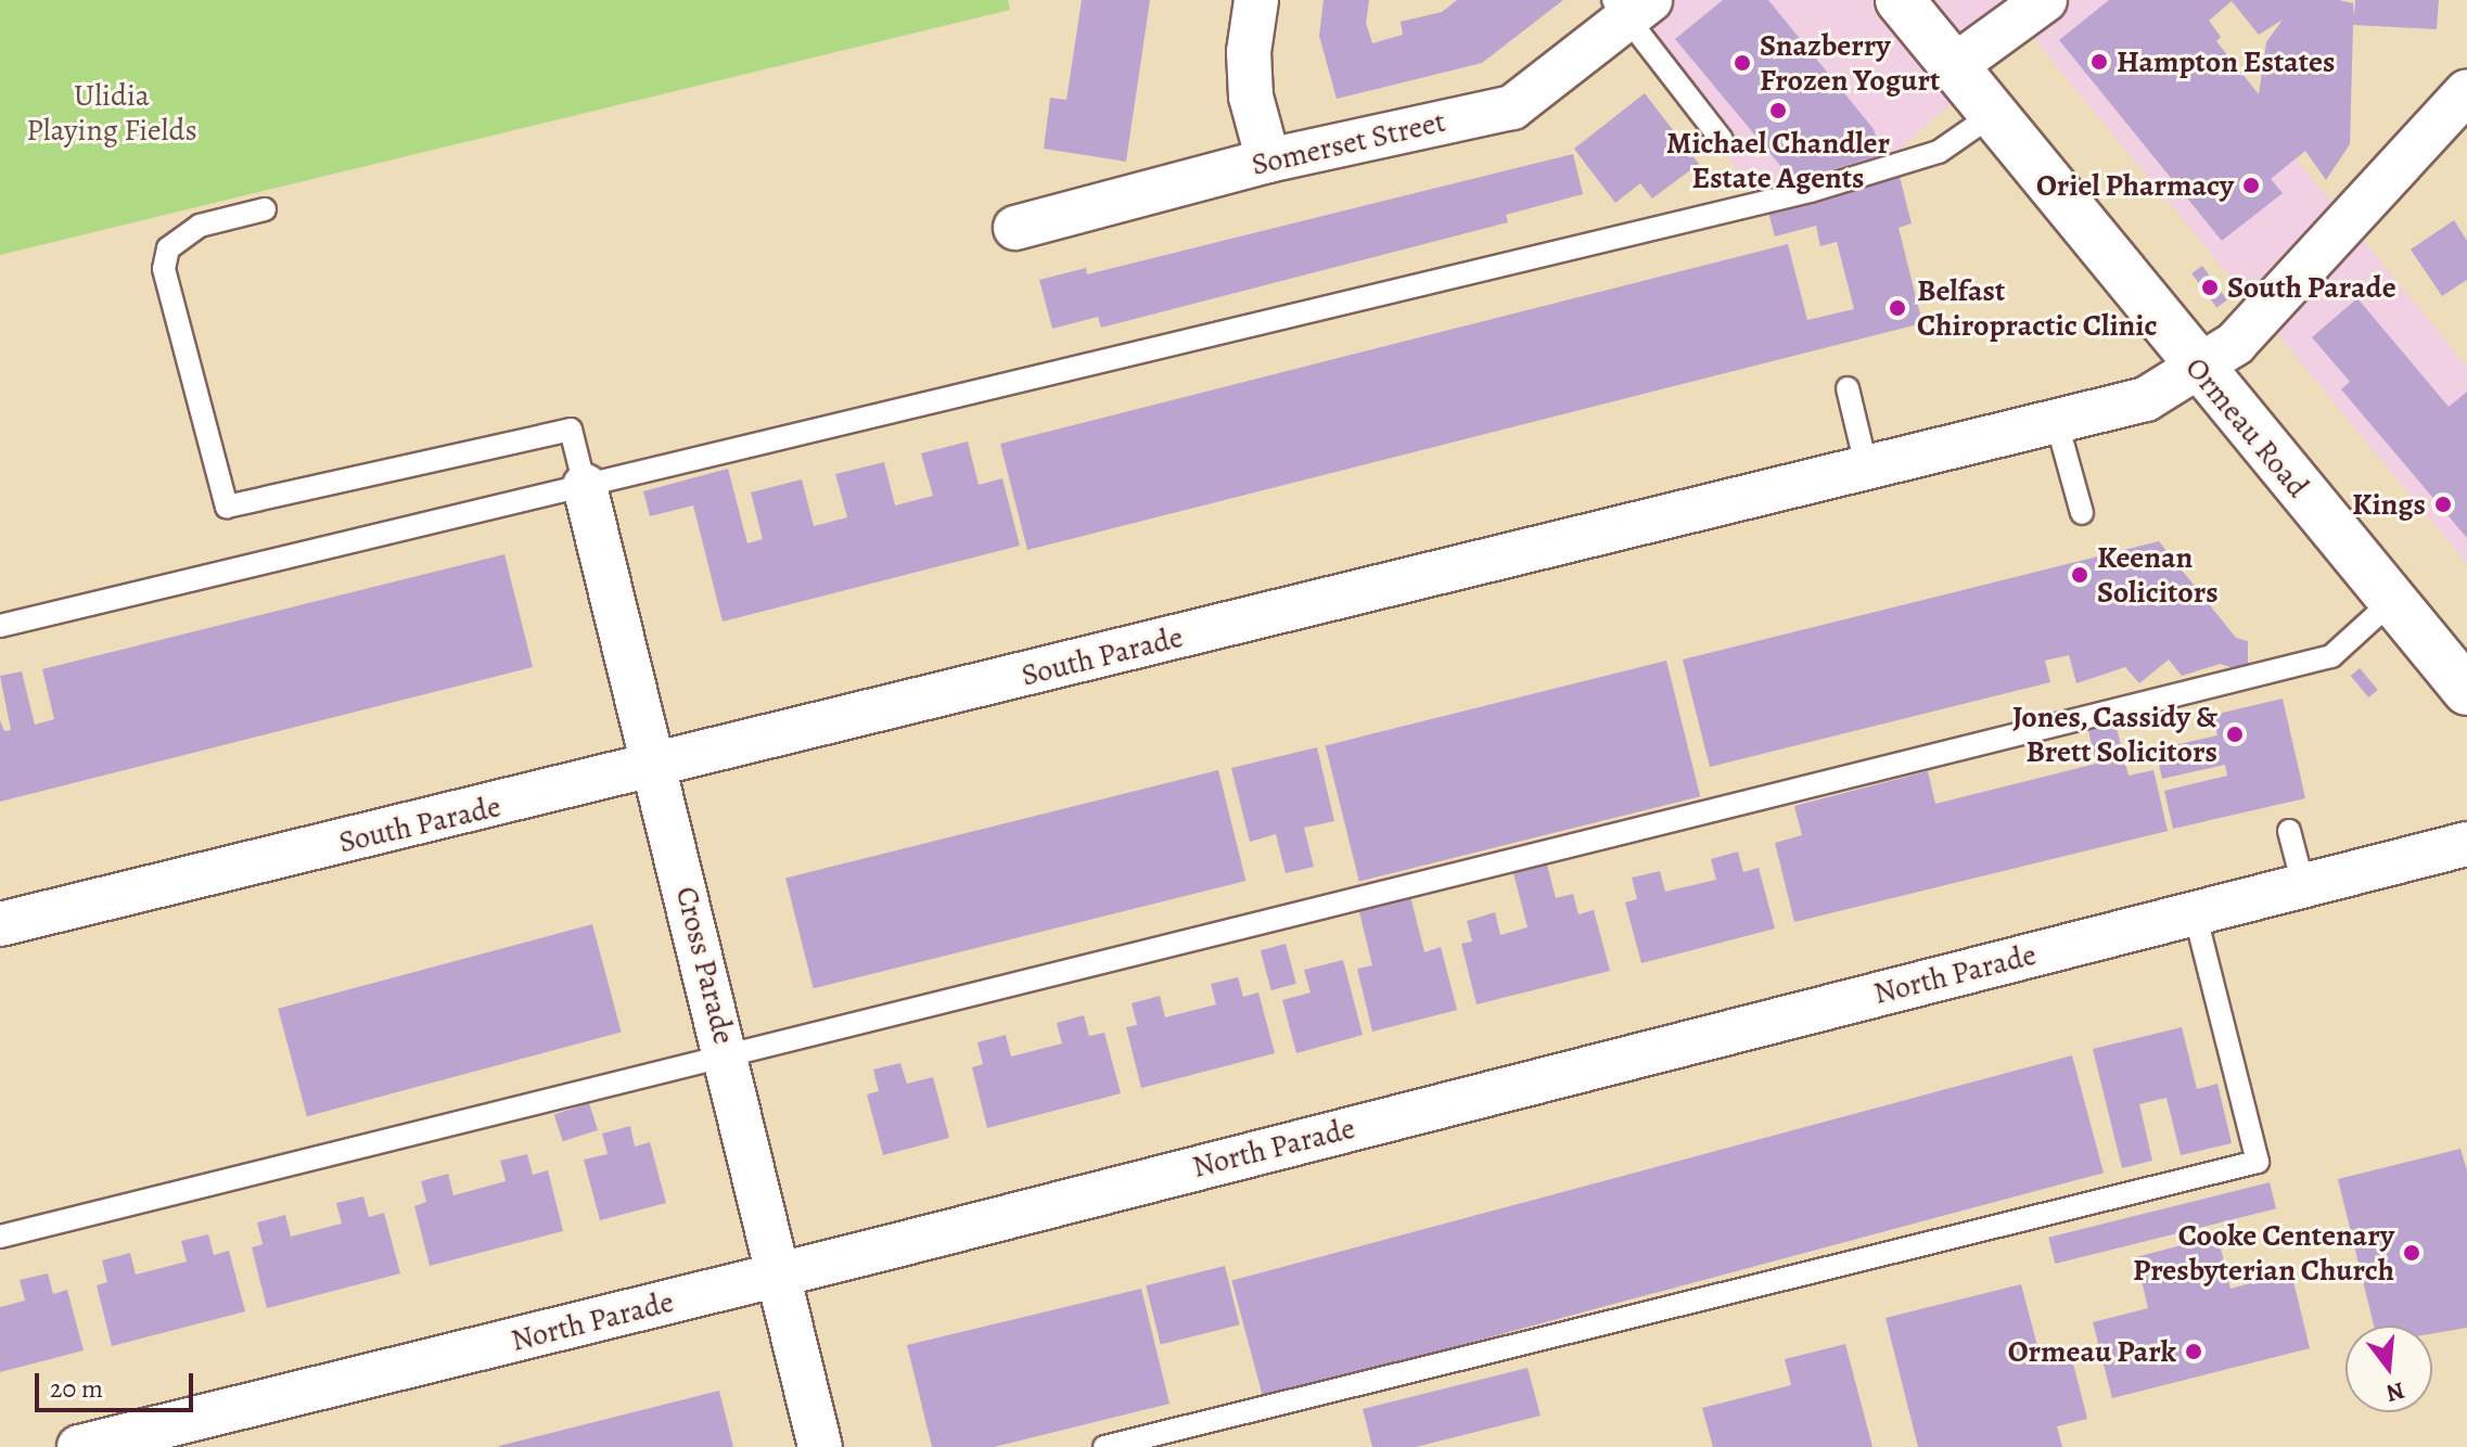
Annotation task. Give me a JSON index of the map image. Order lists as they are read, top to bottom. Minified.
{"streets":{"main road":["Ormeau Road"],"street":["Somerset Street","South Parade","Cross Parade","North Parade"]},"crossings":[["Ormeau Road","South Parade"],["South Parade","Cross Parade"],["Cross Parade","North Parade"]],"parks":["Ulidia Playing Fields"],"places":["Hampton Estates","Snazberry Frozen Yogurt","Michael Chandler Estate Agents","Oriel Pharmacy","South Parade","Belfast Chiropractic Clinic","Kings","Keenan Solicitors","Jones, Cassidy & Brett Solicitors","Cooke Centenary Presbyterian Church","Ormeau Park"],"scale_bar":"20 m","north":"bottom"}
